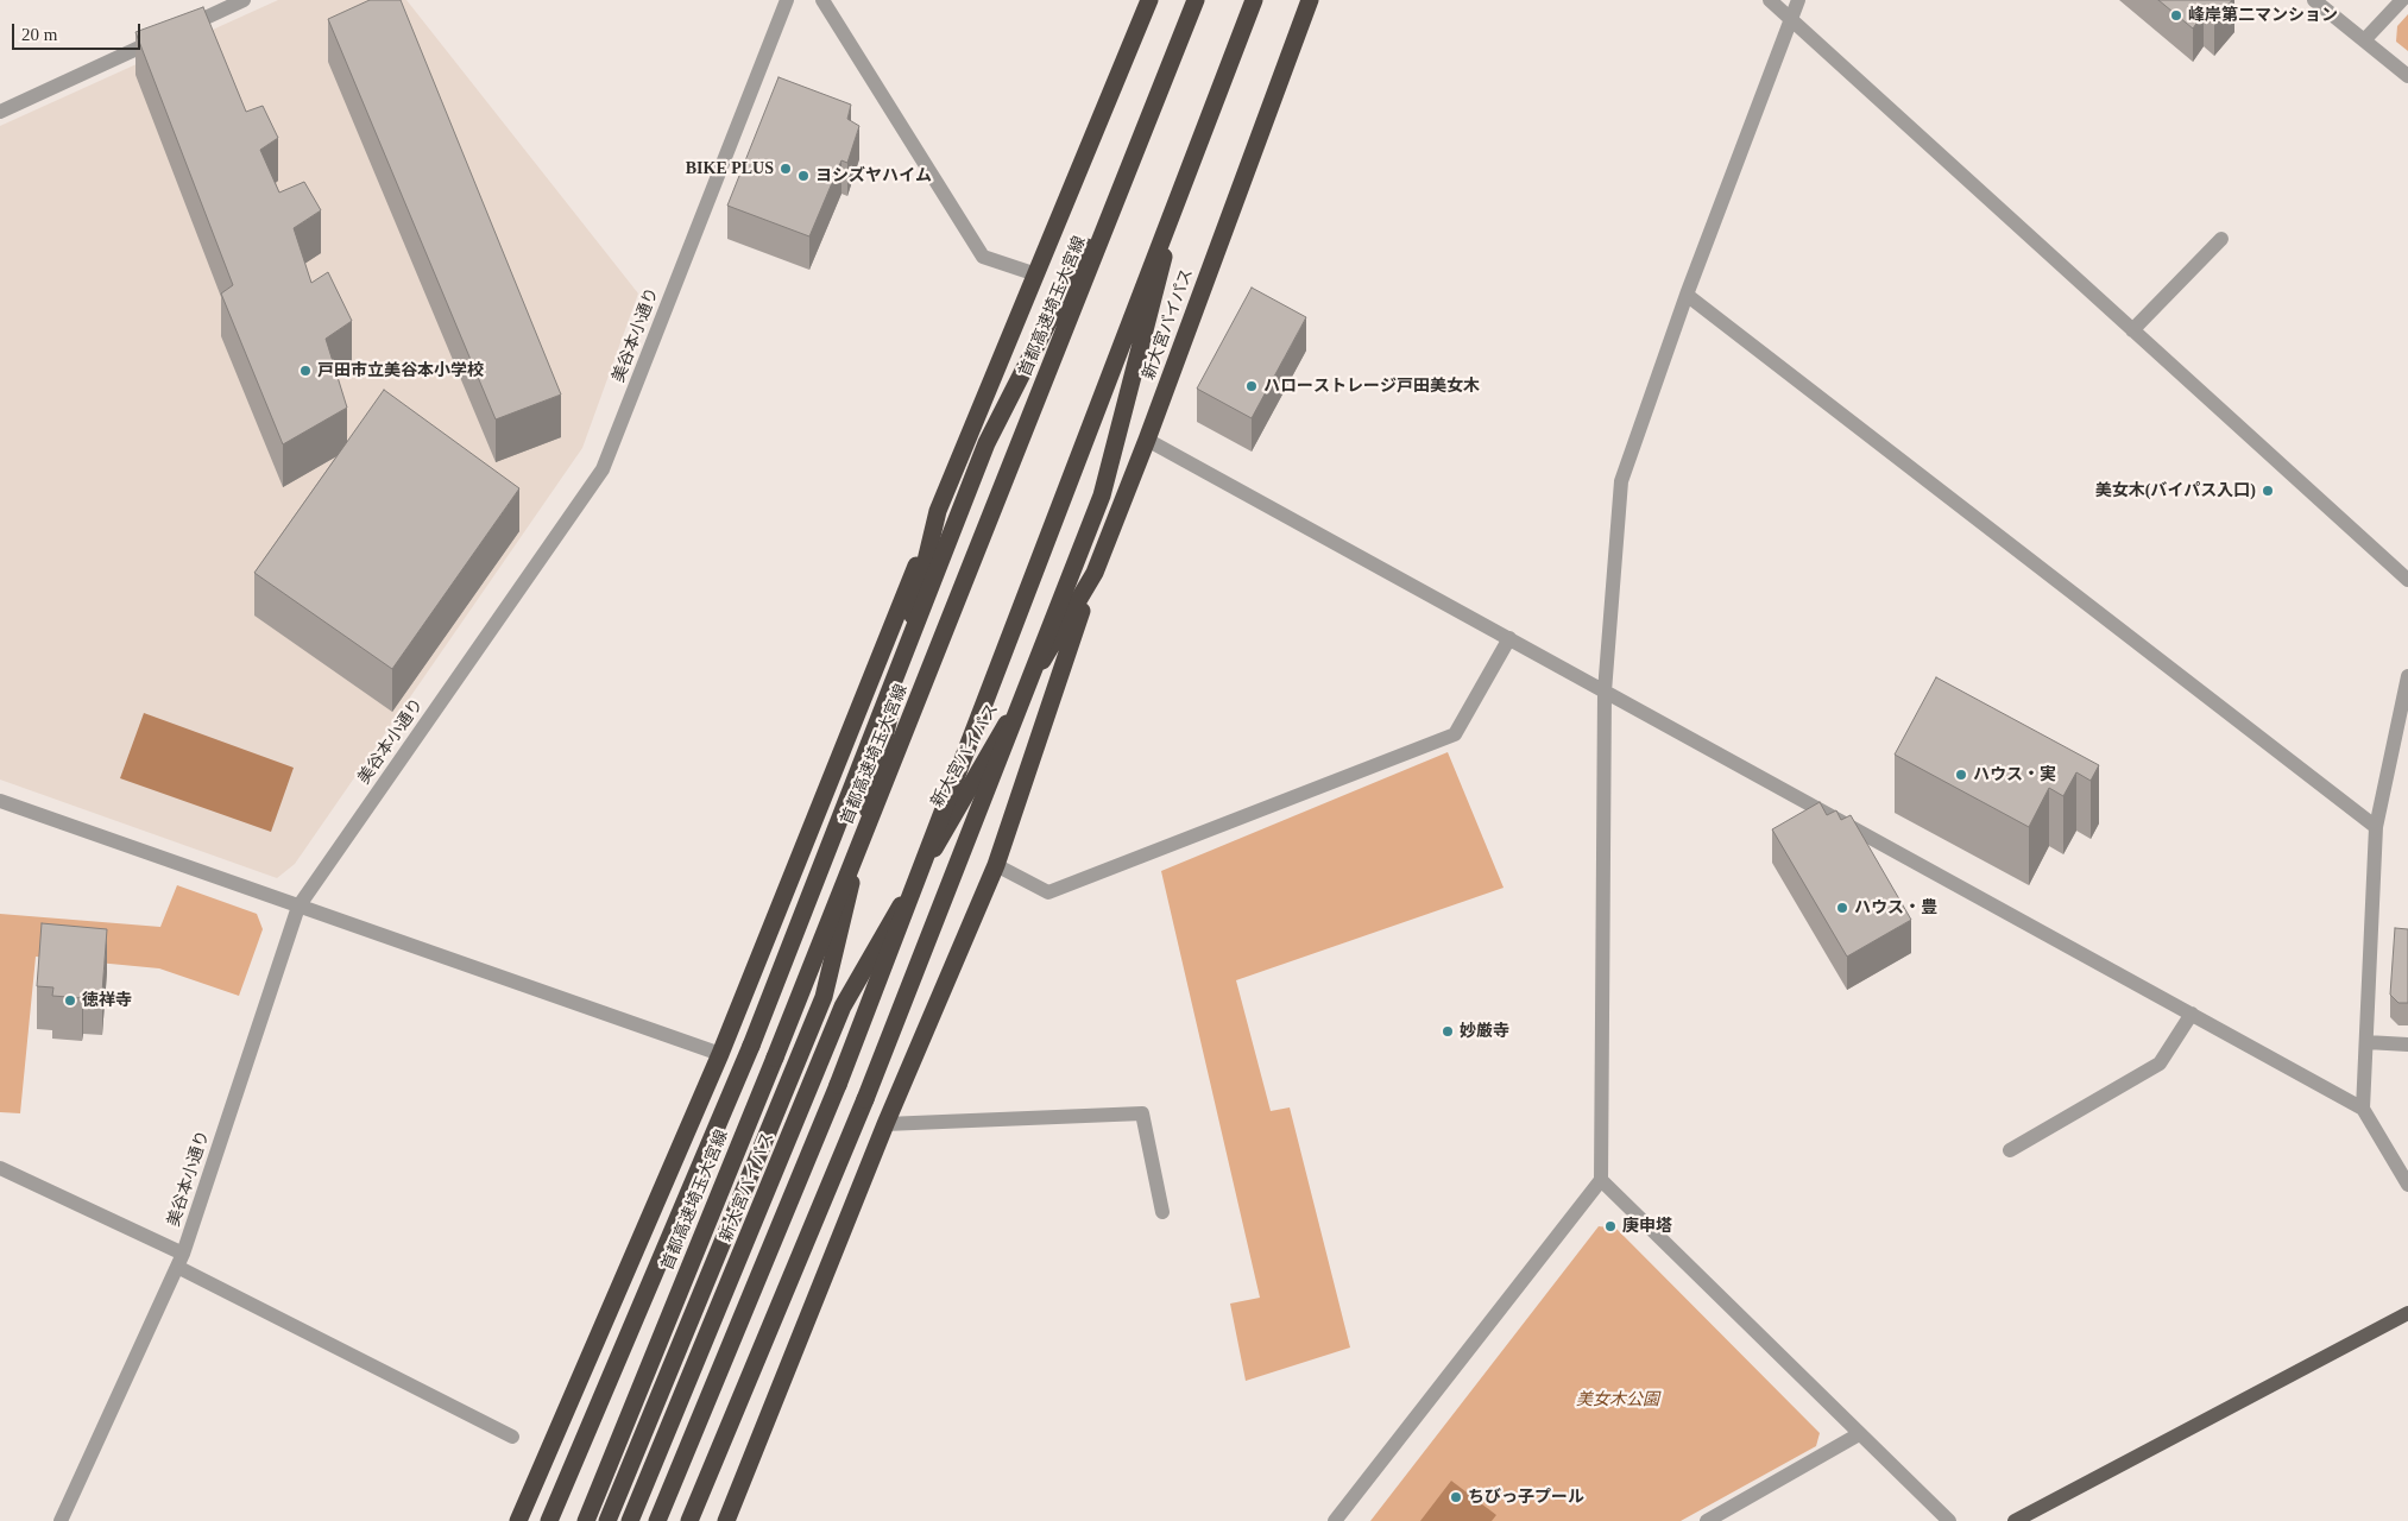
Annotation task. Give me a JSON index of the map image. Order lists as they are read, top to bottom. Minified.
{"streets":{"highway":["首都高速埼玉大宮線","新大宮バイパス"],"street":["美谷本小通り"]},"parks":["美女木公園"],"places":["峰岸第二マンション","BIKE PLUS","ヨシズヤハイム","戸田市立美谷本小学校","ハローストレージ戸田美女木","美女木(バイパス入口)","ハウス・実","ハウス・豊","徳祥寺","妙厳寺","庚申塔","ちびっ子プール"],"scale_bar":"20 m"}
